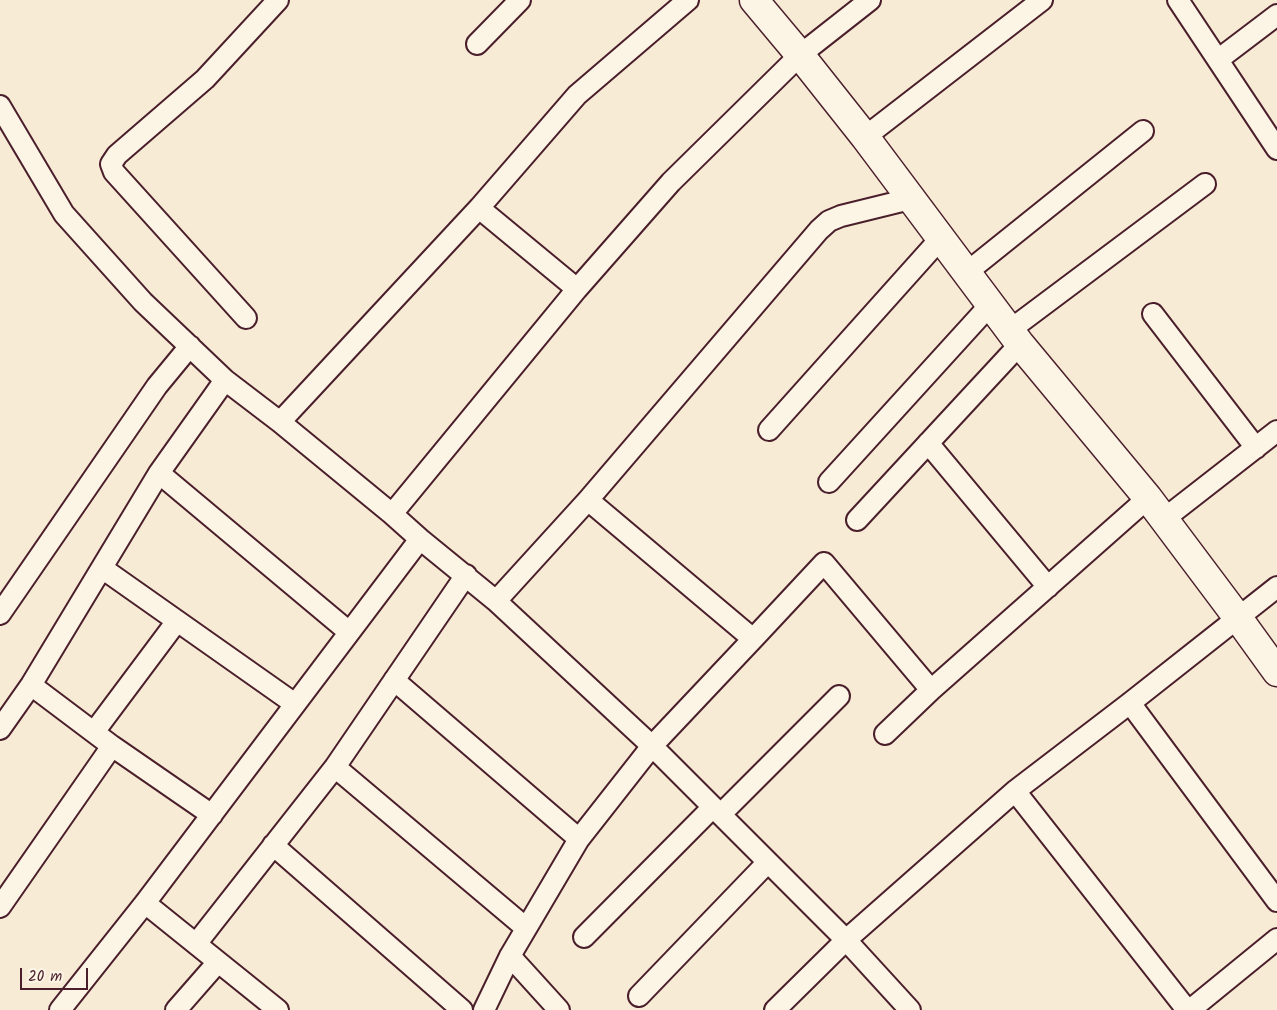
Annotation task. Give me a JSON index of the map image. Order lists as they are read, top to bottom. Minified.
{"scale_bar":"20 m"}
